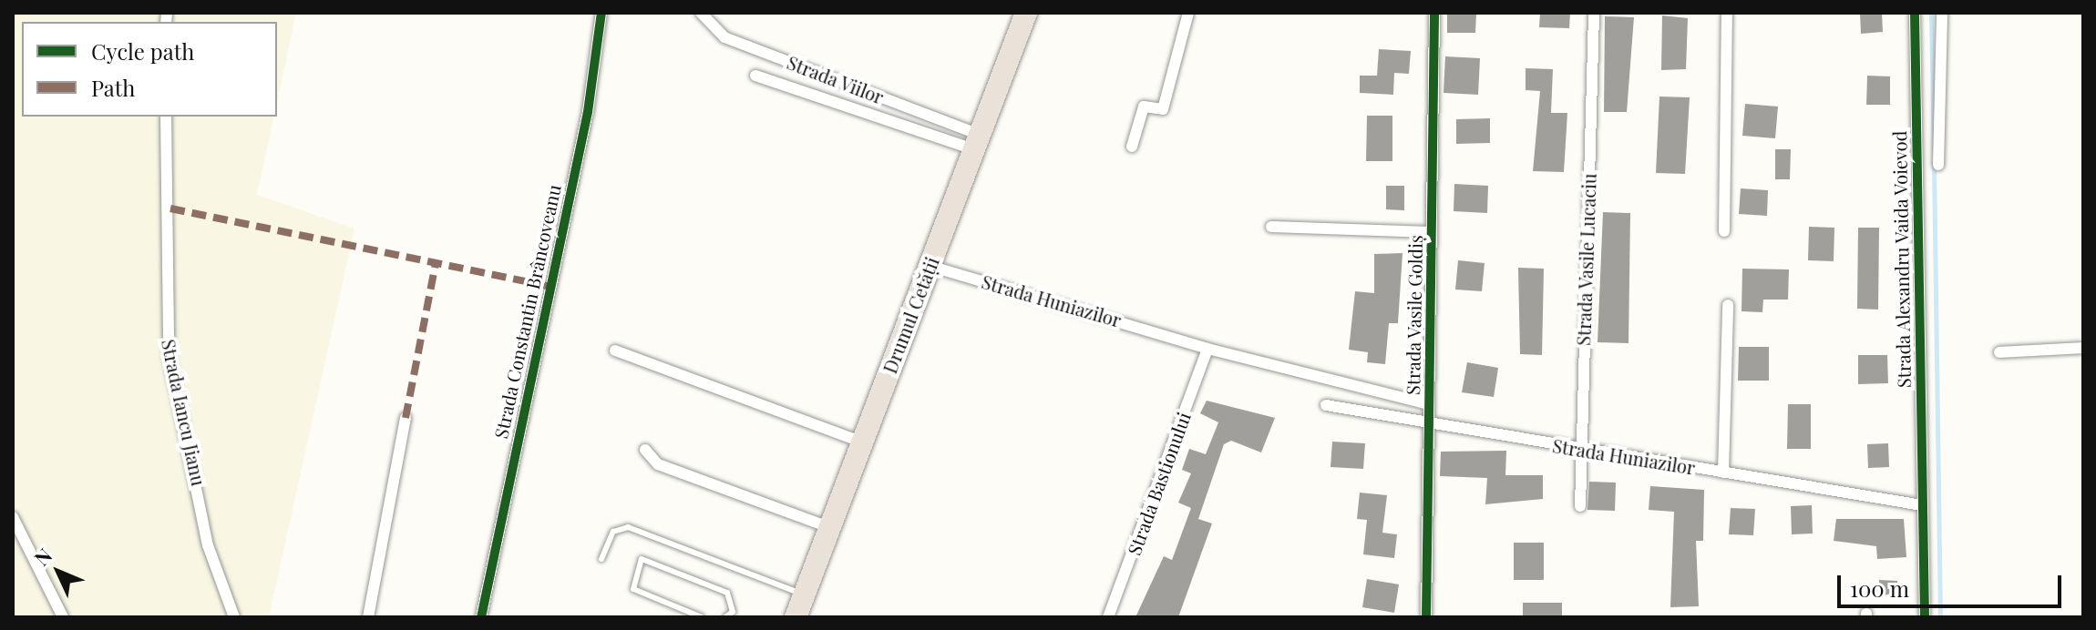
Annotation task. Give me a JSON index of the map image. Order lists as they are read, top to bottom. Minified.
{"streets":{"highway":["Drumul Cetății"],"street":["Strada Viilor","Strada Vasile Lucaciu","Strada Alexandru Vaida Voievod","Strada Huniazilor","Strada Constantin Brâncoveanu","Strada Vasile Goldiș","Strada Iancu Jianu","Strada Bastionului"]},"crossings":[["Strada Viilor","Drumul Cetății"],["Strada Vasile Lucaciu","Strada Huniazilor"],["Strada Alexandru Vaida Voievod","Strada Huniazilor"],["Strada Huniazilor","Drumul Cetății"],["Strada Huniazilor","Strada Vasile Goldiș"],["Strada Huniazilor","Strada Bastionului"]],"legend":["Cycle path","Path"],"scale_bar":"100 m","north":"top left"}
